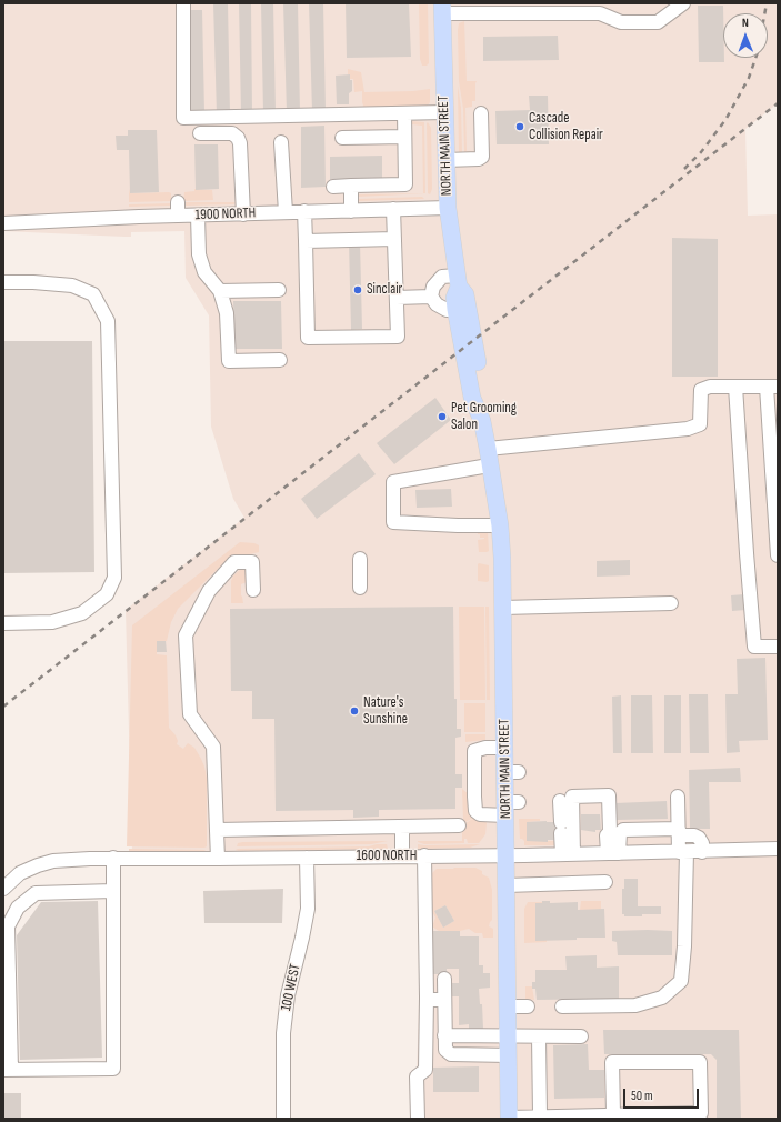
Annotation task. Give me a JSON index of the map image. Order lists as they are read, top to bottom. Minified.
{"streets":{"main road":["NORTH MAIN STREET"],"street":["1900 NORTH","1600 NORTH","100 WEST"]},"crossings":[["NORTH MAIN STREET","1900 NORTH"],["NORTH MAIN STREET","1600 NORTH"],["1600 NORTH","100 WEST"]],"places":["Cascade Collision Repair","Sinclair","Pet Grooming Salon","Nature's Sunshine"],"scale_bar":"50 m","north":"top"}
